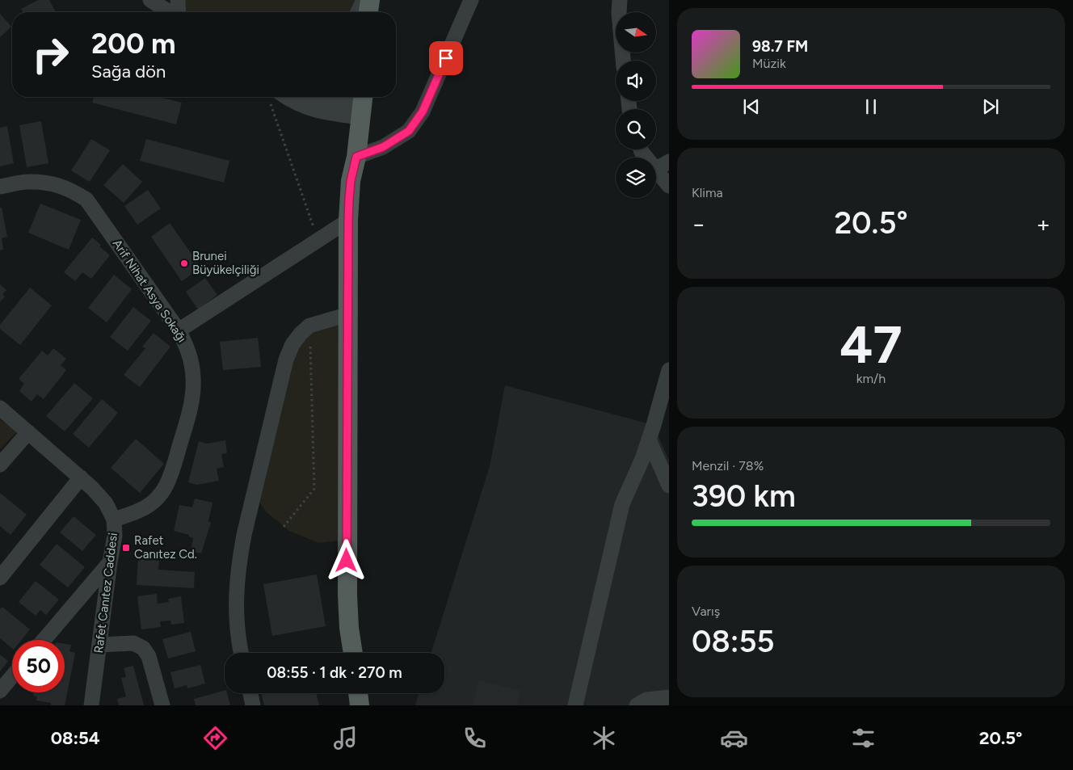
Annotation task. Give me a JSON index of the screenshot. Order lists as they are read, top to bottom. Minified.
{"streets":{"street":["Arif Nihat Asya Sokağı","Rafet Canıtez Caddesi"]},"crossings":[["Arif Nihat Asya Sokağı","Rafet Canıtez Caddesi"]],"places":{"other":["Brunei Büyükelçiliği"],"transit":["Rafet Canıtez Cd."]},"north":"right","page":{"turn":["200 m","Sağa dön"],"song":["98.7 FM","Müzik"],"tile":["Klima",["47","km/h"],["Menzil · 78%","390 km"],["Varış","08:55"]],"heat":["−","20.5°","+"],"limit":"50","trip":"08:55 · 1 dk · 270 m","tabs":["08:54","20.5°"]}}
